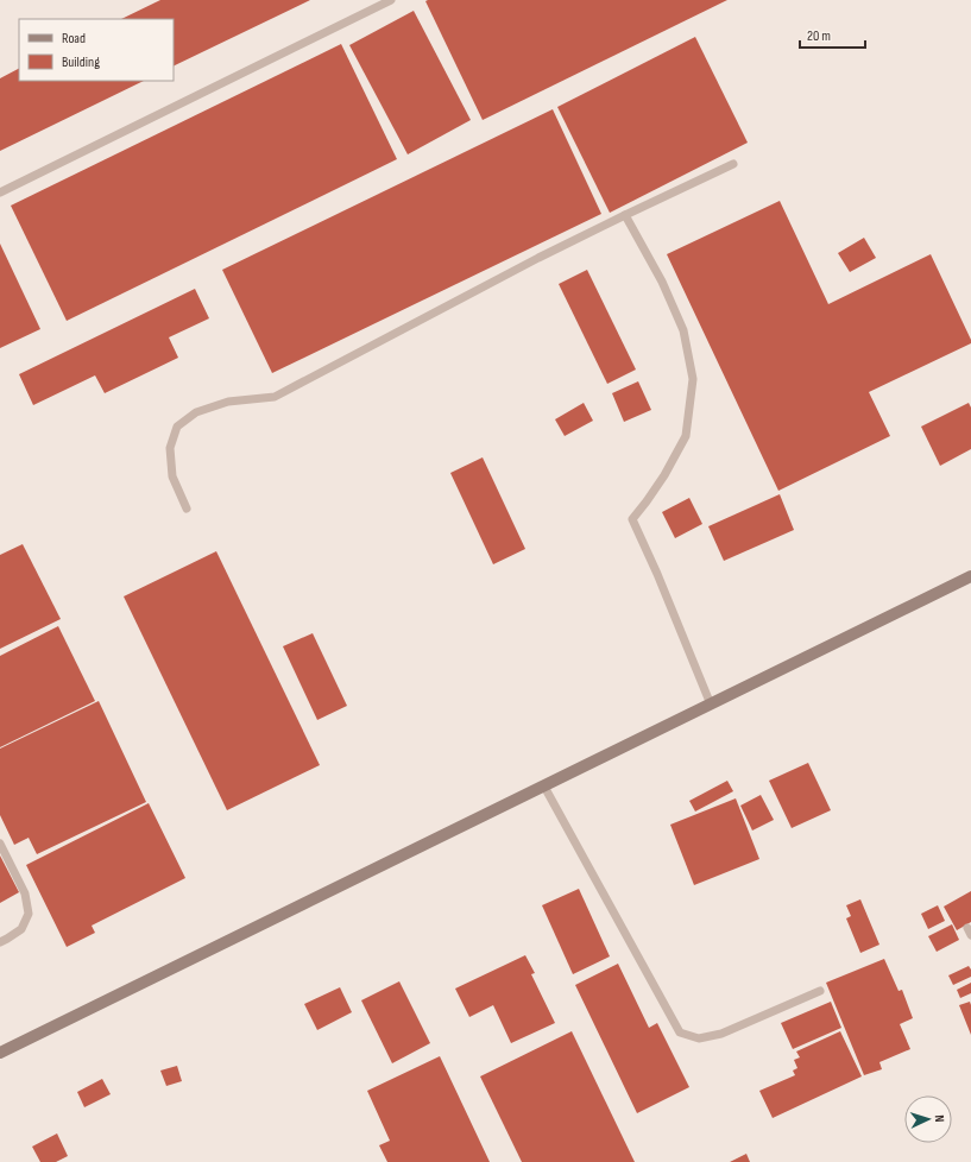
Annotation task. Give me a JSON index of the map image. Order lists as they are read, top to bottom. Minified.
{"legend":["Road","Building"],"scale_bar":"20 m","north":"right"}
